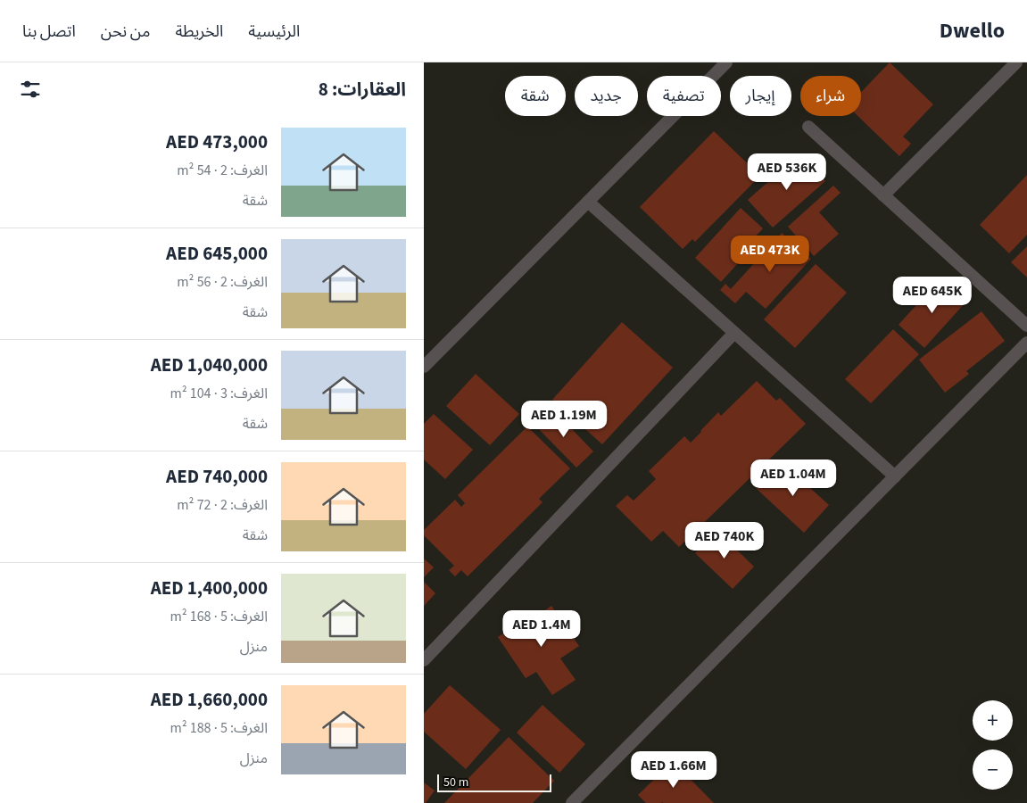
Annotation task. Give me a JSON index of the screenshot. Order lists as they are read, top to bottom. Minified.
{"scale_bar":"50 m","page":{"header":"Dwello","nav":["الرئيسية","الخريطة","من نحن","اتصل بنا"],"heading":"العقارات: 8","chip":["شراء","إيجار","تصفية","جديد","شقة"],"list":[{"name":"AED 473,000","note":"الغرف: 2 · 54 m² · شقة"},{"name":"AED 645,000","note":"الغرف: 2 · 56 m² · شقة"},{"name":"AED 1,040,000","note":"الغرف: 3 · 104 m² · شقة"},{"name":"AED 740,000","note":"الغرف: 2 · 72 m² · شقة"},{"name":"AED 1,400,000","note":"الغرف: 5 · 168 m² · منزل"},{"name":"AED 1,660,000","note":"الغرف: 5 · 188 m² · منزل"}],"price":["AED 536K","AED 473K","AED 645K","AED 1.19M","AED 1.04M","AED 740K","AED 1.4M","AED 1.66M"],"map_buttons":["+","−"],"scale":"50 m"}}
